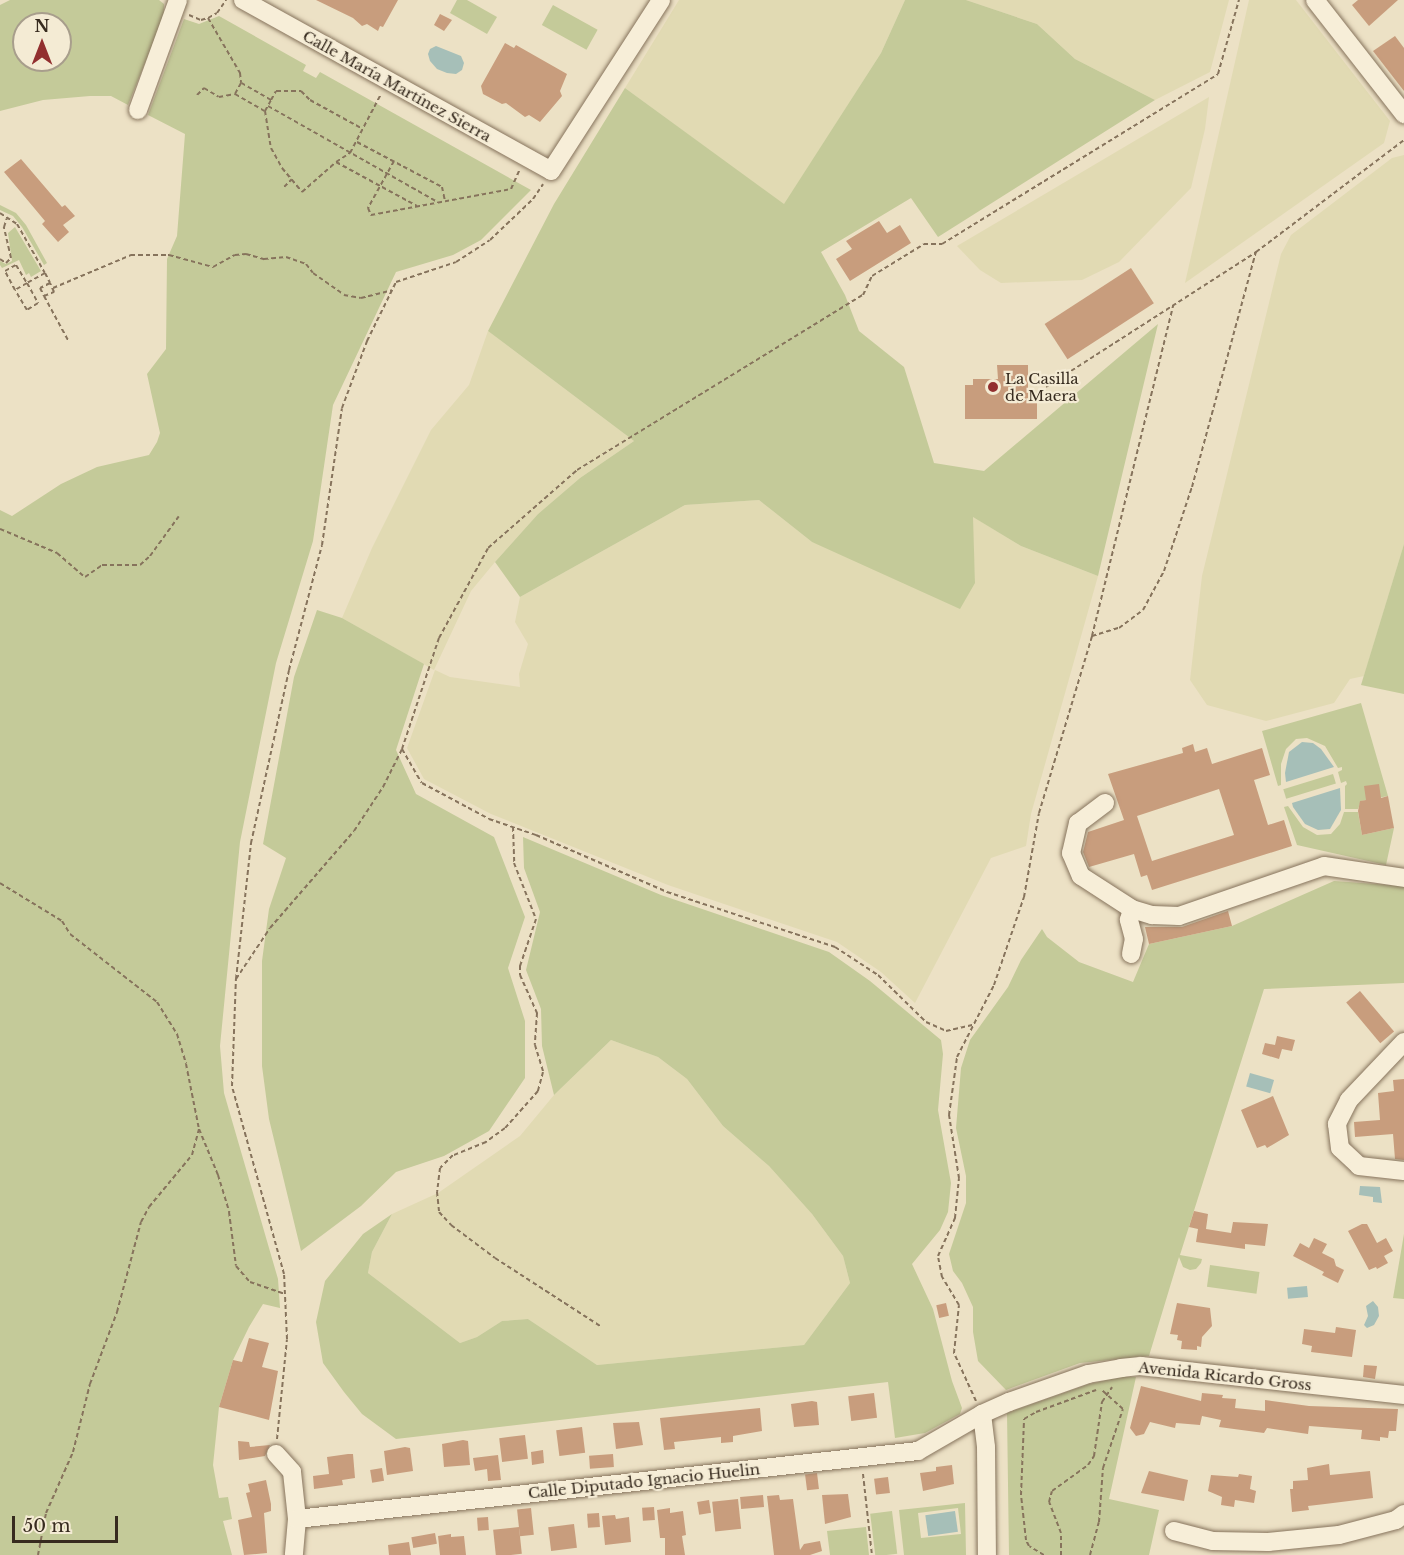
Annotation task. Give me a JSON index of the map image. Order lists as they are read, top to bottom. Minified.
{"streets":{"street":["Calle María Martínez Sierra","Avenida Ricardo Gross","Calle Diputado Ignacio Huelin"]},"crossings":[["Avenida Ricardo Gross","Calle Diputado Ignacio Huelin"]],"places":["La Casilla de Maera"],"scale_bar":"50 m","north":"top"}
